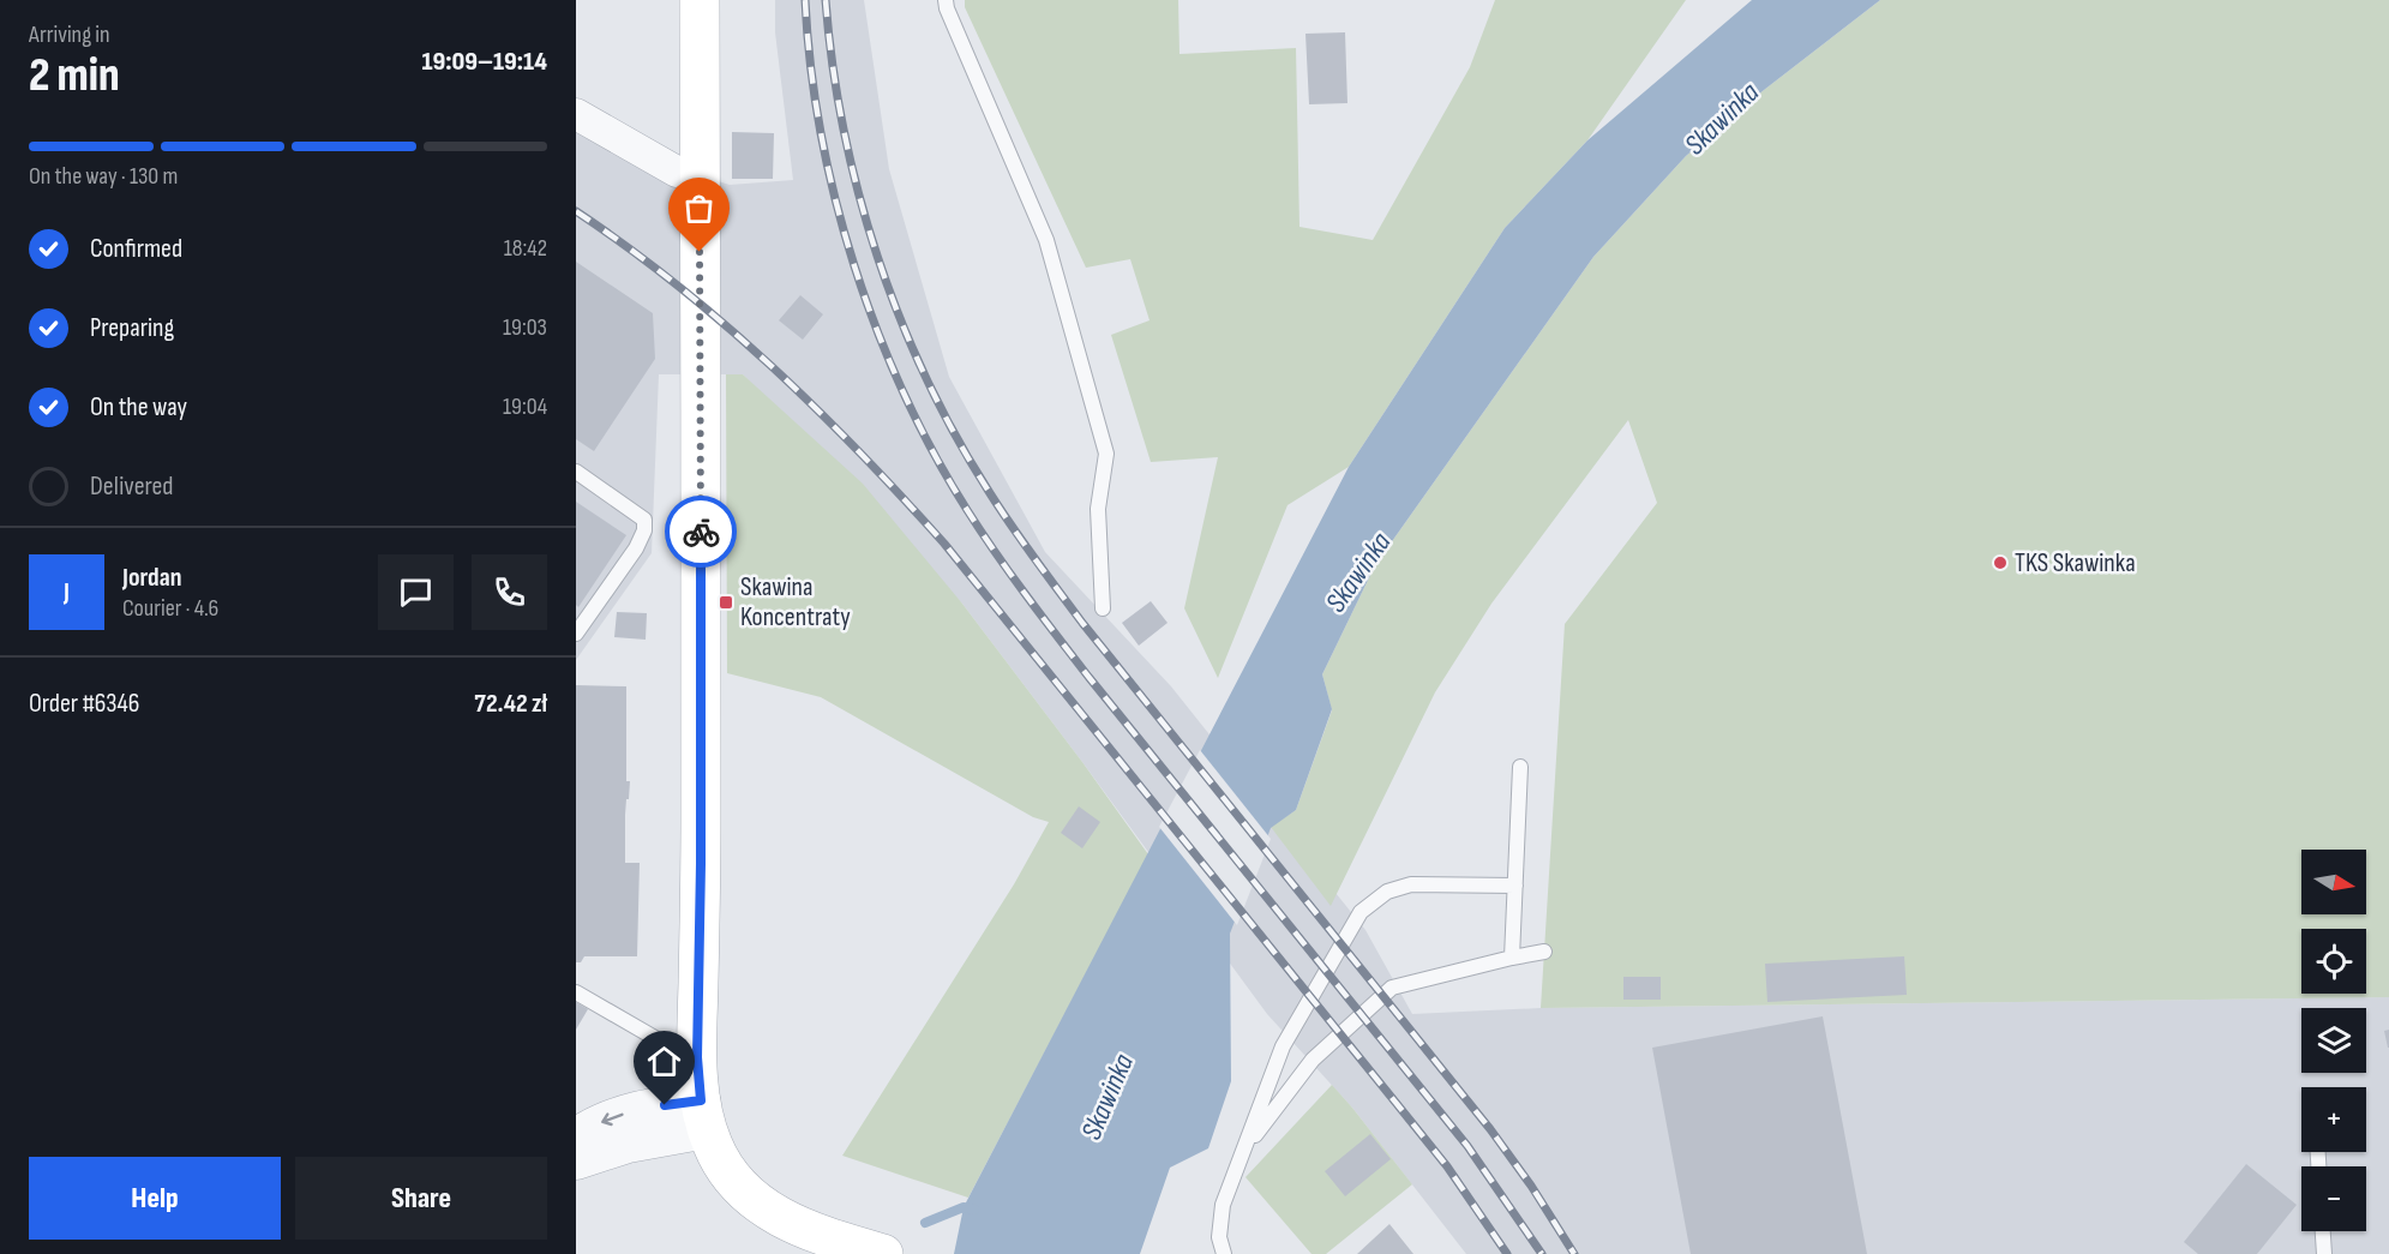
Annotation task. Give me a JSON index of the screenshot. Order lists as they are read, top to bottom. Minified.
{"water":["Skawinka"],"places":{"other":["TKS Skawinka"],"transit":["Skawina Koncentraty"]},"north":"right","page":{"heading":["2 min","Arriving in","19:09–19:14"],"panel":["Jordan","Courier · 4.6","Order #6346","72.42 zł"],"bar":"On the way · 130 m","list":[["Confirmed","18:42"],["Preparing","19:03"],["On the way","19:04"],"Delivered"],"round":"J","map_buttons":["+","−"],"buttons":["Help","Share"]}}
